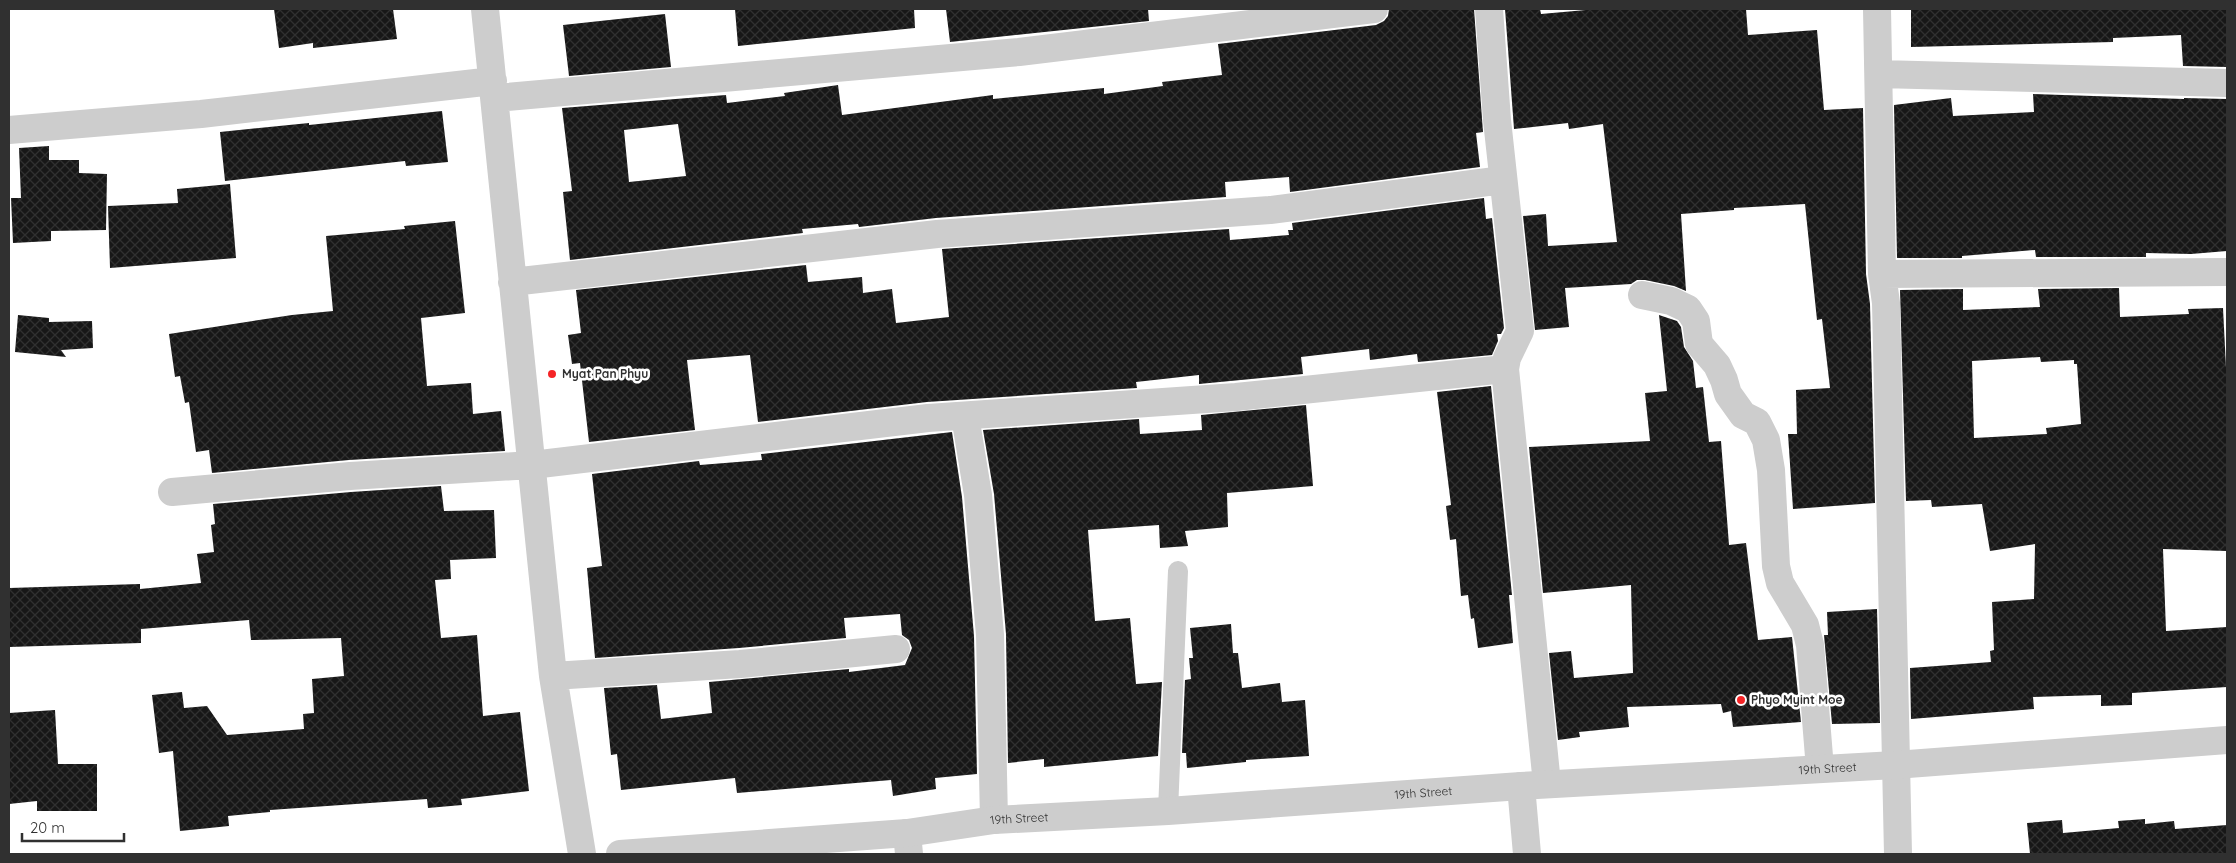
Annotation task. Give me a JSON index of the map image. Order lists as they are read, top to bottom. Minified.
{"streets":{"street":["19th Street"]},"places":["Myat Pan Phyu","Phyo Myint Moe"],"scale_bar":"20 m"}
